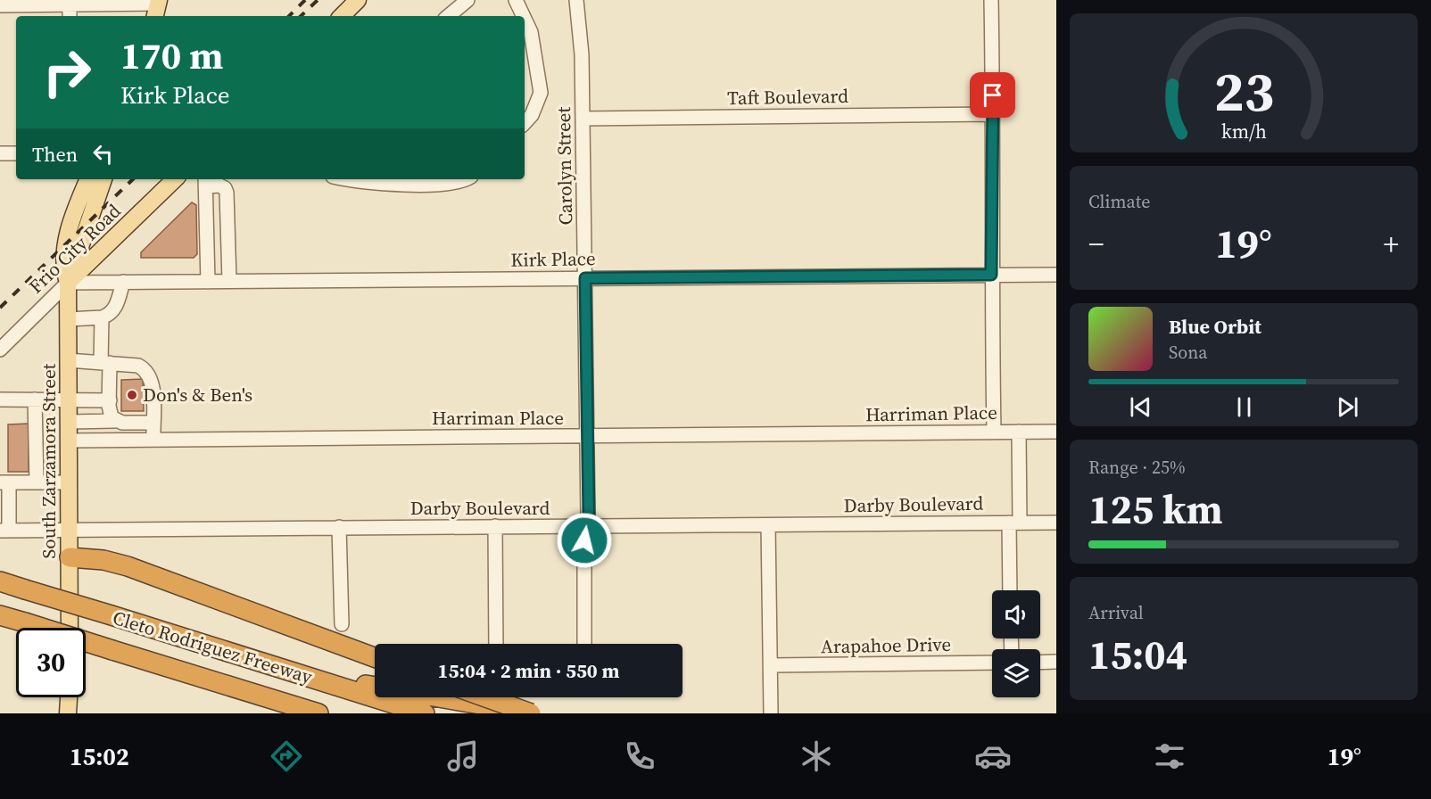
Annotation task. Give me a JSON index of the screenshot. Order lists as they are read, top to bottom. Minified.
{"streets":{"highway":["Cleto Rodriguez Freeway"],"main road":["Frio City Road","South Zarzamora Street"],"street":["Taft Boulevard","Carolyn Street","Kirk Place","Harriman Place","Darby Boulevard","Arapahoe Drive"]},"crossings":[["Taft Boulevard","Carolyn Street"],["Carolyn Street","Kirk Place"],["Carolyn Street","Harriman Place"],["Carolyn Street","Darby Boulevard"],["Frio City Road","Kirk Place"],["Frio City Road","South Zarzamora Street"],["Kirk Place","South Zarzamora Street"],["Harriman Place","South Zarzamora Street"],["South Zarzamora Street","Darby Boulevard"]],"places":["Don's & Ben's"],"page":{"turn":["170 m","Kirk Place"],"then":"Then","tile":["Climate",["Range · 25%","125 km"],["Arrival","15:04"]],"heat":["−","19°","+"],"song":["Blue Orbit","Sona"],"limit":"30","trip":"15:04 · 2 min · 550 m","tabs":["15:02","19°"],"gauge":["23","km/h"]}}
